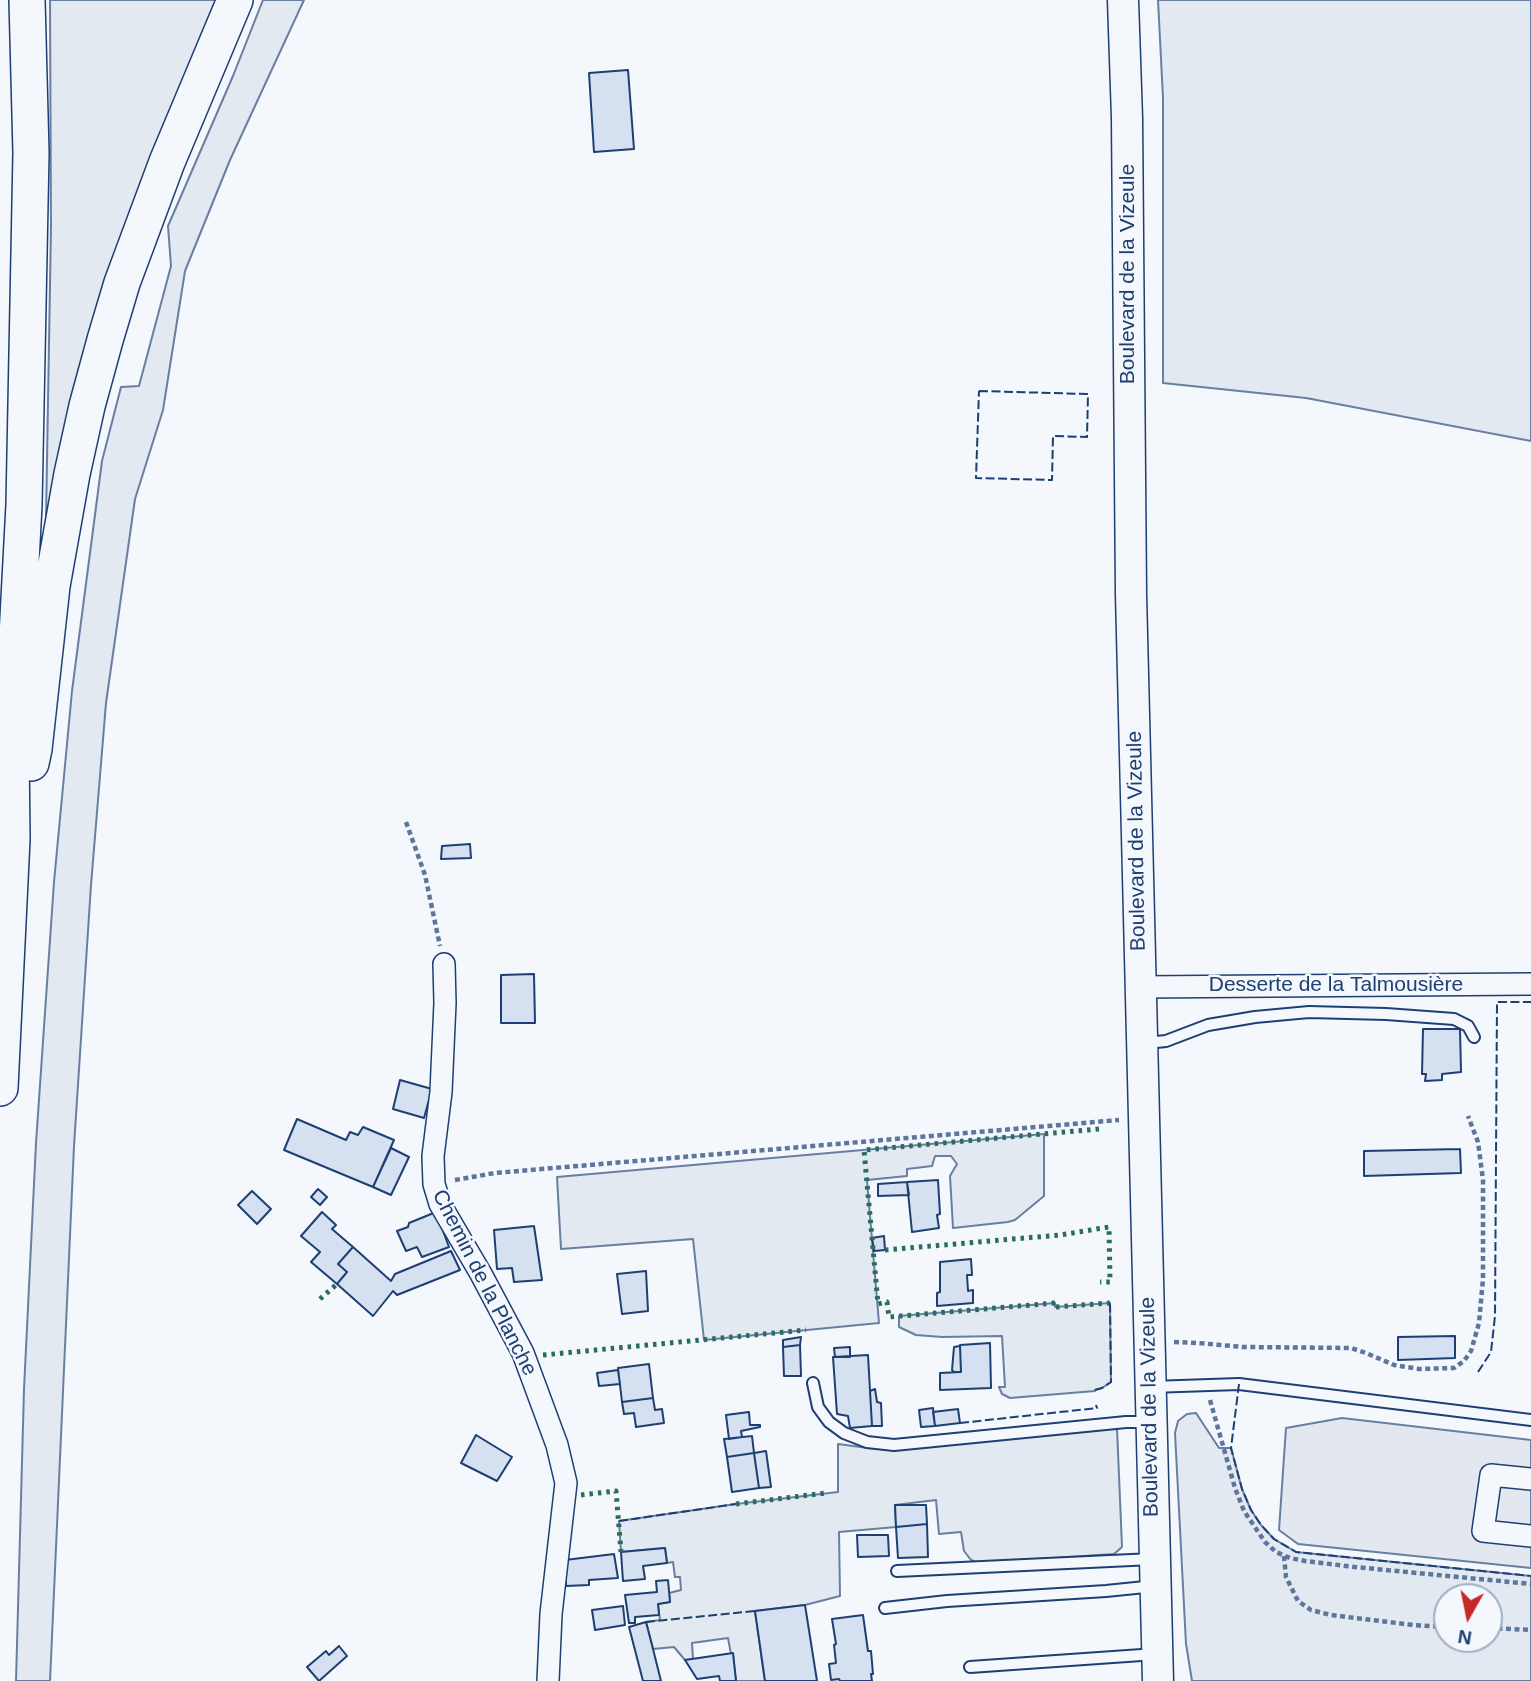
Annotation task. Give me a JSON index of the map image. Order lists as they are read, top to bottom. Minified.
{"streets":{"main road":["Boulevard de la Vizeule"],"street":["Desserte de la Talmousière","Chemin de la Planche"]},"crossings":[["Boulevard de la Vizeule","Desserte de la Talmousière"]],"north":"bottom"}
